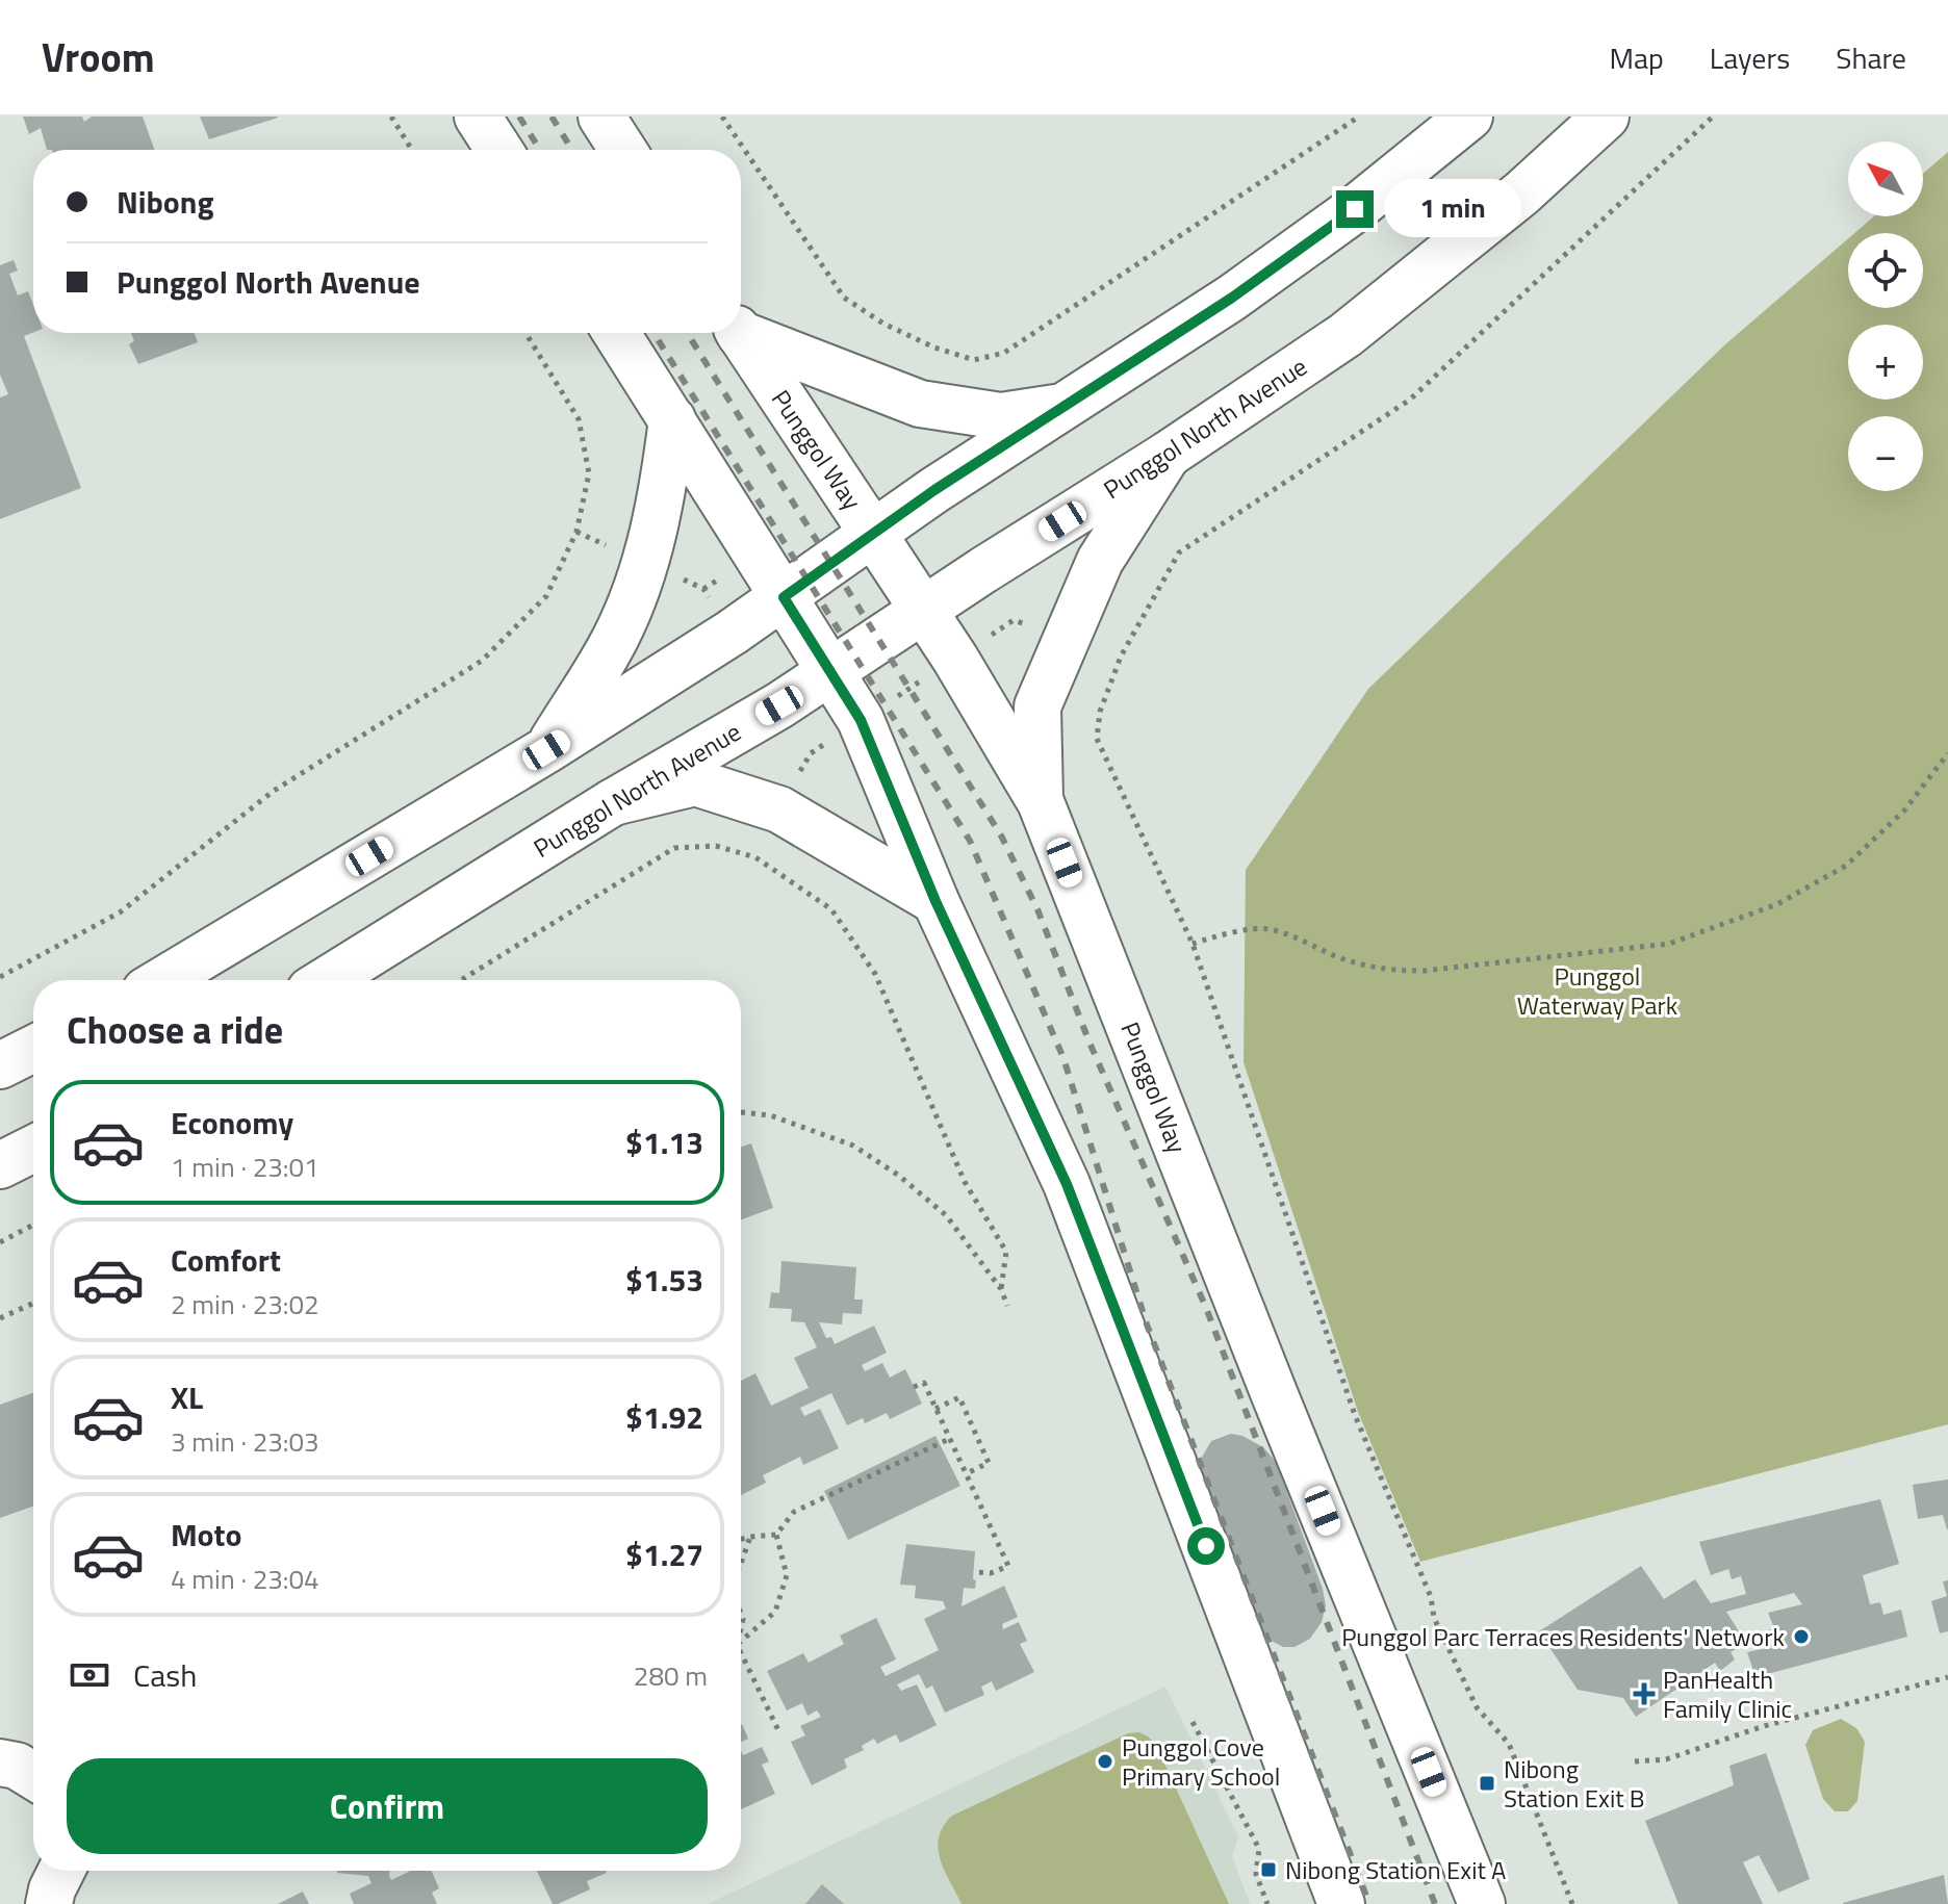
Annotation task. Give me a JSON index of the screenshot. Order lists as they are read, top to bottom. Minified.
{"streets":{"main road":["Punggol North Avenue","Punggol Way"]},"crossings":[["Punggol North Avenue","Punggol Way"]],"parks":["Punggol Waterway Park"],"places":{"other":["Punggol Parc Terraces Residents' Network","Punggol Cove Primary School"],"health":["PanHealth Family Clinic"],"transit":["Nibong Station Exit B","Nibong Station Exit A"]},"north":"top left","page":{"header":"Vroom","nav":["Map","Layers","Share"],"map_buttons":["+","−"],"banner":["Nibong","Punggol North Avenue"],"bubble":"1 min","heading":"Choose a ride","list":[{"name":"Economy","note":"1 min · 23:01","value":"$1.13"},{"name":"Comfort","note":"2 min · 23:02","value":"$1.53"},{"name":"XL","note":"3 min · 23:03","value":"$1.92"},{"name":"Moto","note":"4 min · 23:04","value":"$1.27"}],"pay":["Cash","280 m"],"buttons":"Confirm"}}
